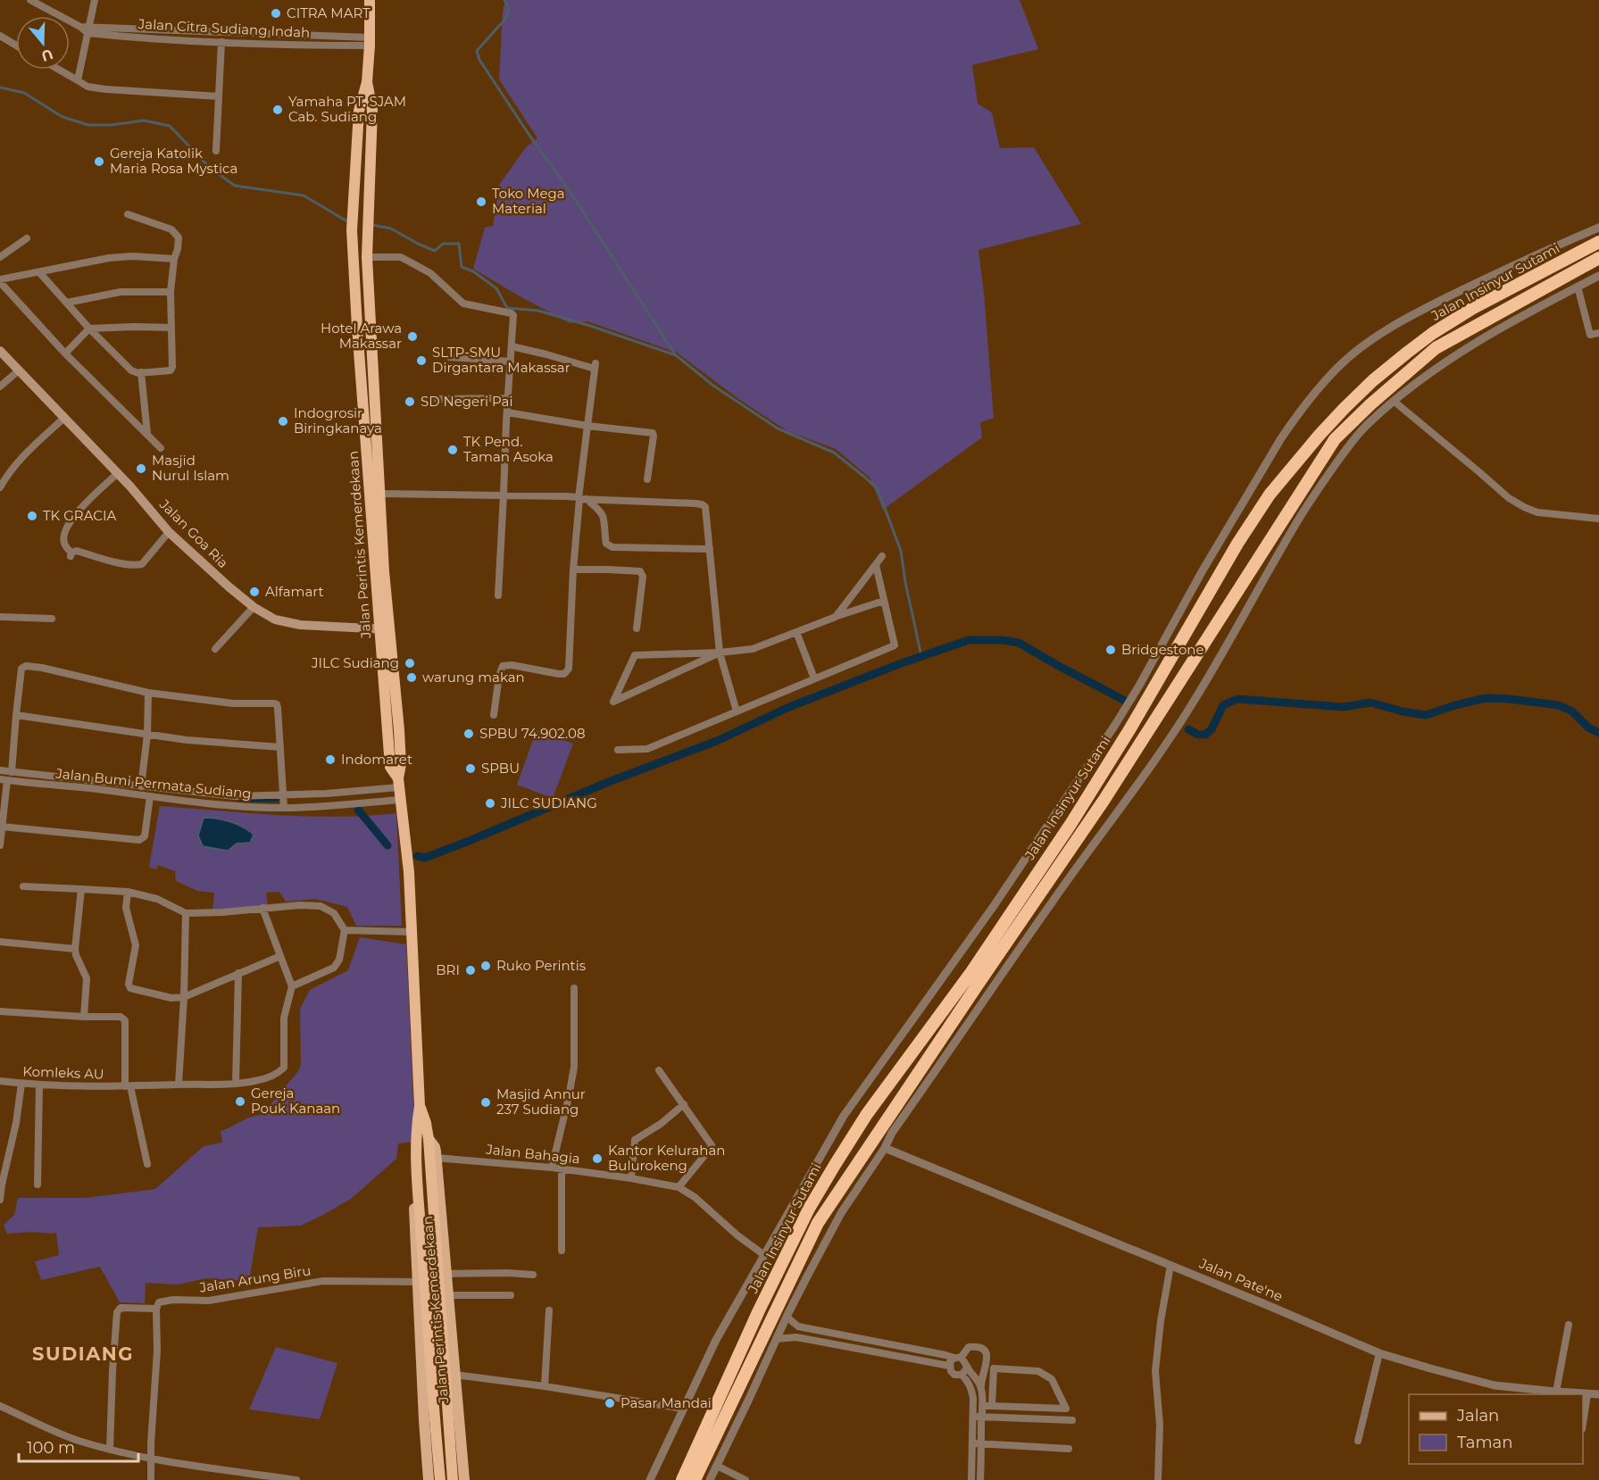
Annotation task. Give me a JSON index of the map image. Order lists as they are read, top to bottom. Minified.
{"streets":{"highway":["Jalan Insinyur Sutami","Jalan Perintis Kemerdekaan"],"main road":["Jalan Goa Ria"],"street":["Jalan Citra Sudiang Indah","Jalan Bumi Permata Sudiang","Komleks AU","Jalan Bahagia","Jalan Arung Biru","Jalan Pate'ne"]},"crossings":[["Jalan Citra Sudiang Indah","Jalan Perintis Kemerdekaan"],["Jalan Goa Ria","Jalan Perintis Kemerdekaan"],["Jalan Perintis Kemerdekaan","Jalan Bumi Permata Sudiang"],["Jalan Perintis Kemerdekaan","Jalan Bahagia"],["Jalan Perintis Kemerdekaan","Jalan Arung Biru"]],"districts":["SUDIANG"],"places":["CITRA MART","Yamaha PT. SJAM Cab. Sudiang","Gereja Katolik Maria Rosa Mystica","Toko Mega Material","Hotel Arawa Makassar","SLTP-SMU Dirgantara Makassar","SD Negeri Pai","Indogrosir Biringkanaya","TK Pend. Taman Asoka","Masjid Nurul Islam","TK GRACIA","Alfamart","Bridgestone","JILC Sudiang","warung makan","SPBU 74.902.08","Indomaret","SPBU","JILC SUDIANG","Ruko Perintis","BRI","Gereja Pouk Kanaan","Masjid Annur 237 Sudiang","Kantor Kelurahan Bulurokeng","Pasar Mandai"],"legend":["Jalan","Taman"],"scale_bar":"100 m","north":"bottom"}
